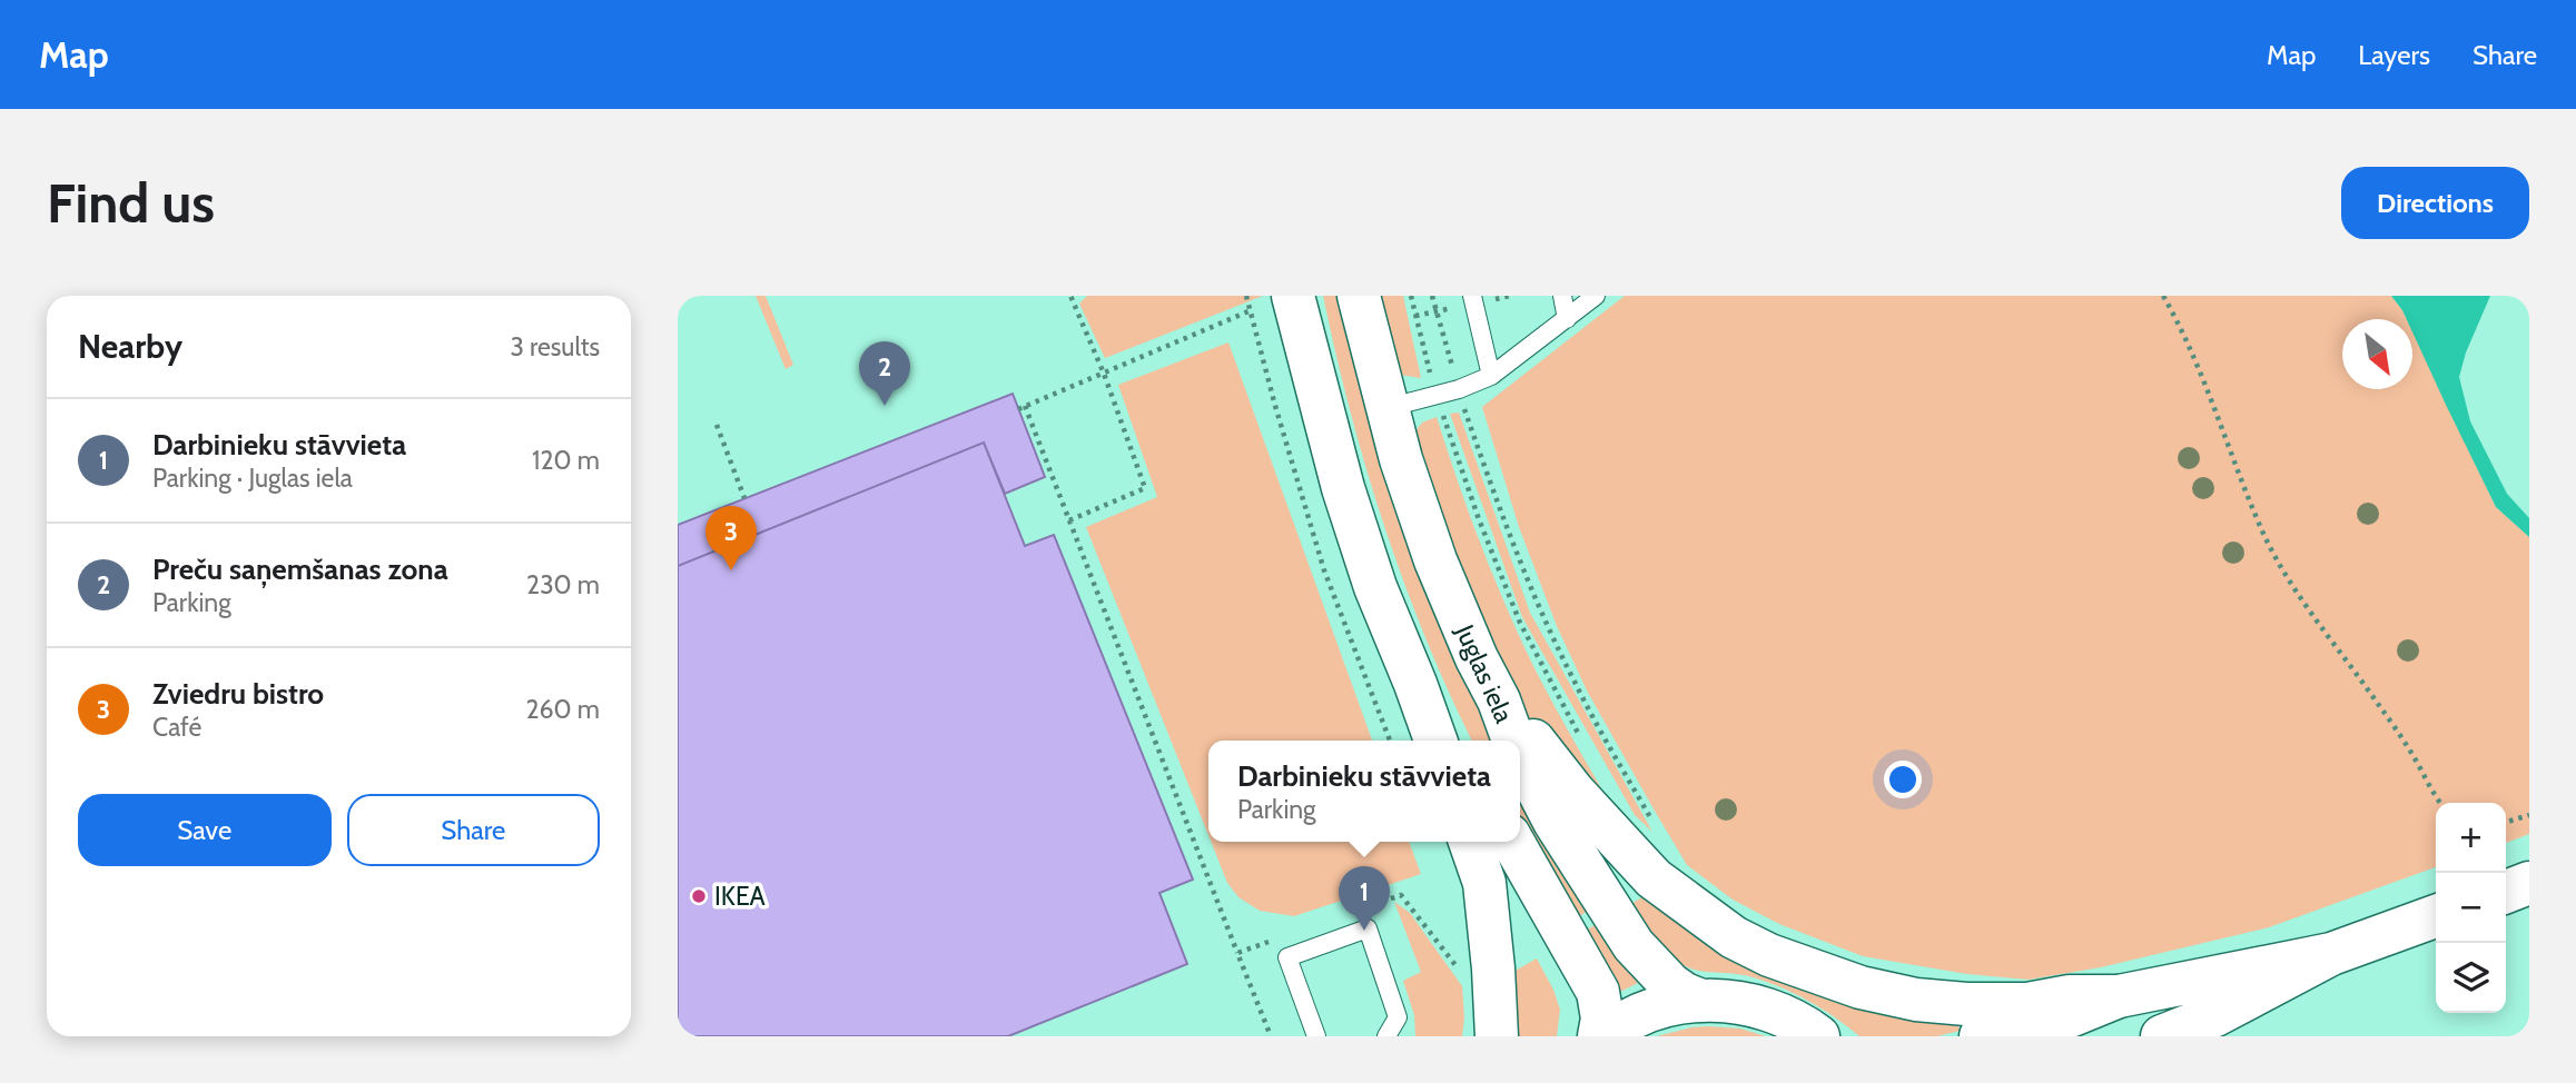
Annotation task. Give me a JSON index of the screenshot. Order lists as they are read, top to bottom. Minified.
{"streets":{"main road":["Juglas iela"]},"places":["IKEA"],"north":"bottom right","page":{"header":"Map","nav":["Map","Layers","Share"],"buttons":["Directions",["Save","Share"]],"title":"Find us","heading":["Nearby","3 results"],"pins":["2","3","1"],"list":[{"mark":"1","name":"Darbinieku stāvvieta","note":"Parking · Juglas iela","value":"120 m"},{"mark":"2","name":"Preču saņemšanas zona","note":"Parking","value":"230 m"},{"mark":"3","name":"Zviedru bistro","note":"Café","value":"260 m"}],"popup":["Darbinieku stāvvieta","Parking"],"map_buttons":["+","−"]}}
